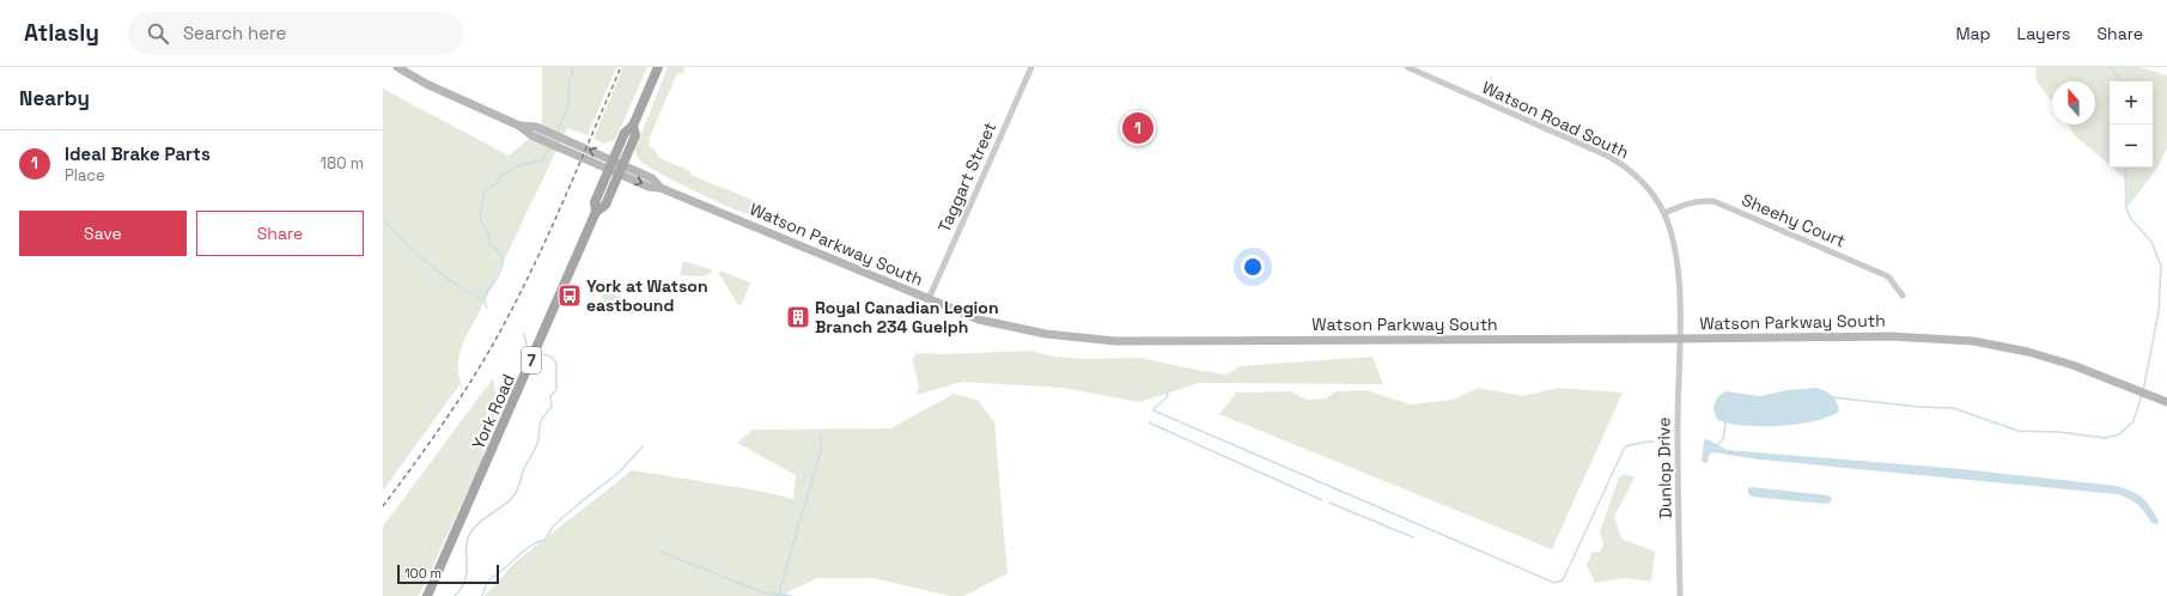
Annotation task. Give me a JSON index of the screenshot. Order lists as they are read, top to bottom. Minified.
{"streets":{"main road":["Watson Parkway South","7","York Road"],"street":["Watson Road South","Taggart Street","Sheehy Court","Dunlop Drive"]},"crossings":[["Watson Road South","Sheehy Court"],["Watson Road South","Watson Parkway South"],["Watson Road South","Dunlop Drive"],["Taggart Street","Watson Parkway South"],["Watson Parkway South","York Road"],["Watson Parkway South","Dunlop Drive"]],"places":{"bus stop":["York at Watson eastbound"],"building":["Royal Canadian Legion Branch 234 Guelph"]},"scale_bar":"100 m","north":"top","page":{"header":"Atlasly","search":"Search here","nav":["Map","Layers","Share"],"heading":"Nearby","map_buttons":["+","−"],"pins":"1","list":[{"mark":"1","name":"Ideal Brake Parts","note":"Place","value":"180 m"}],"buttons":["Save","Share"],"scale":"100 m"}}
